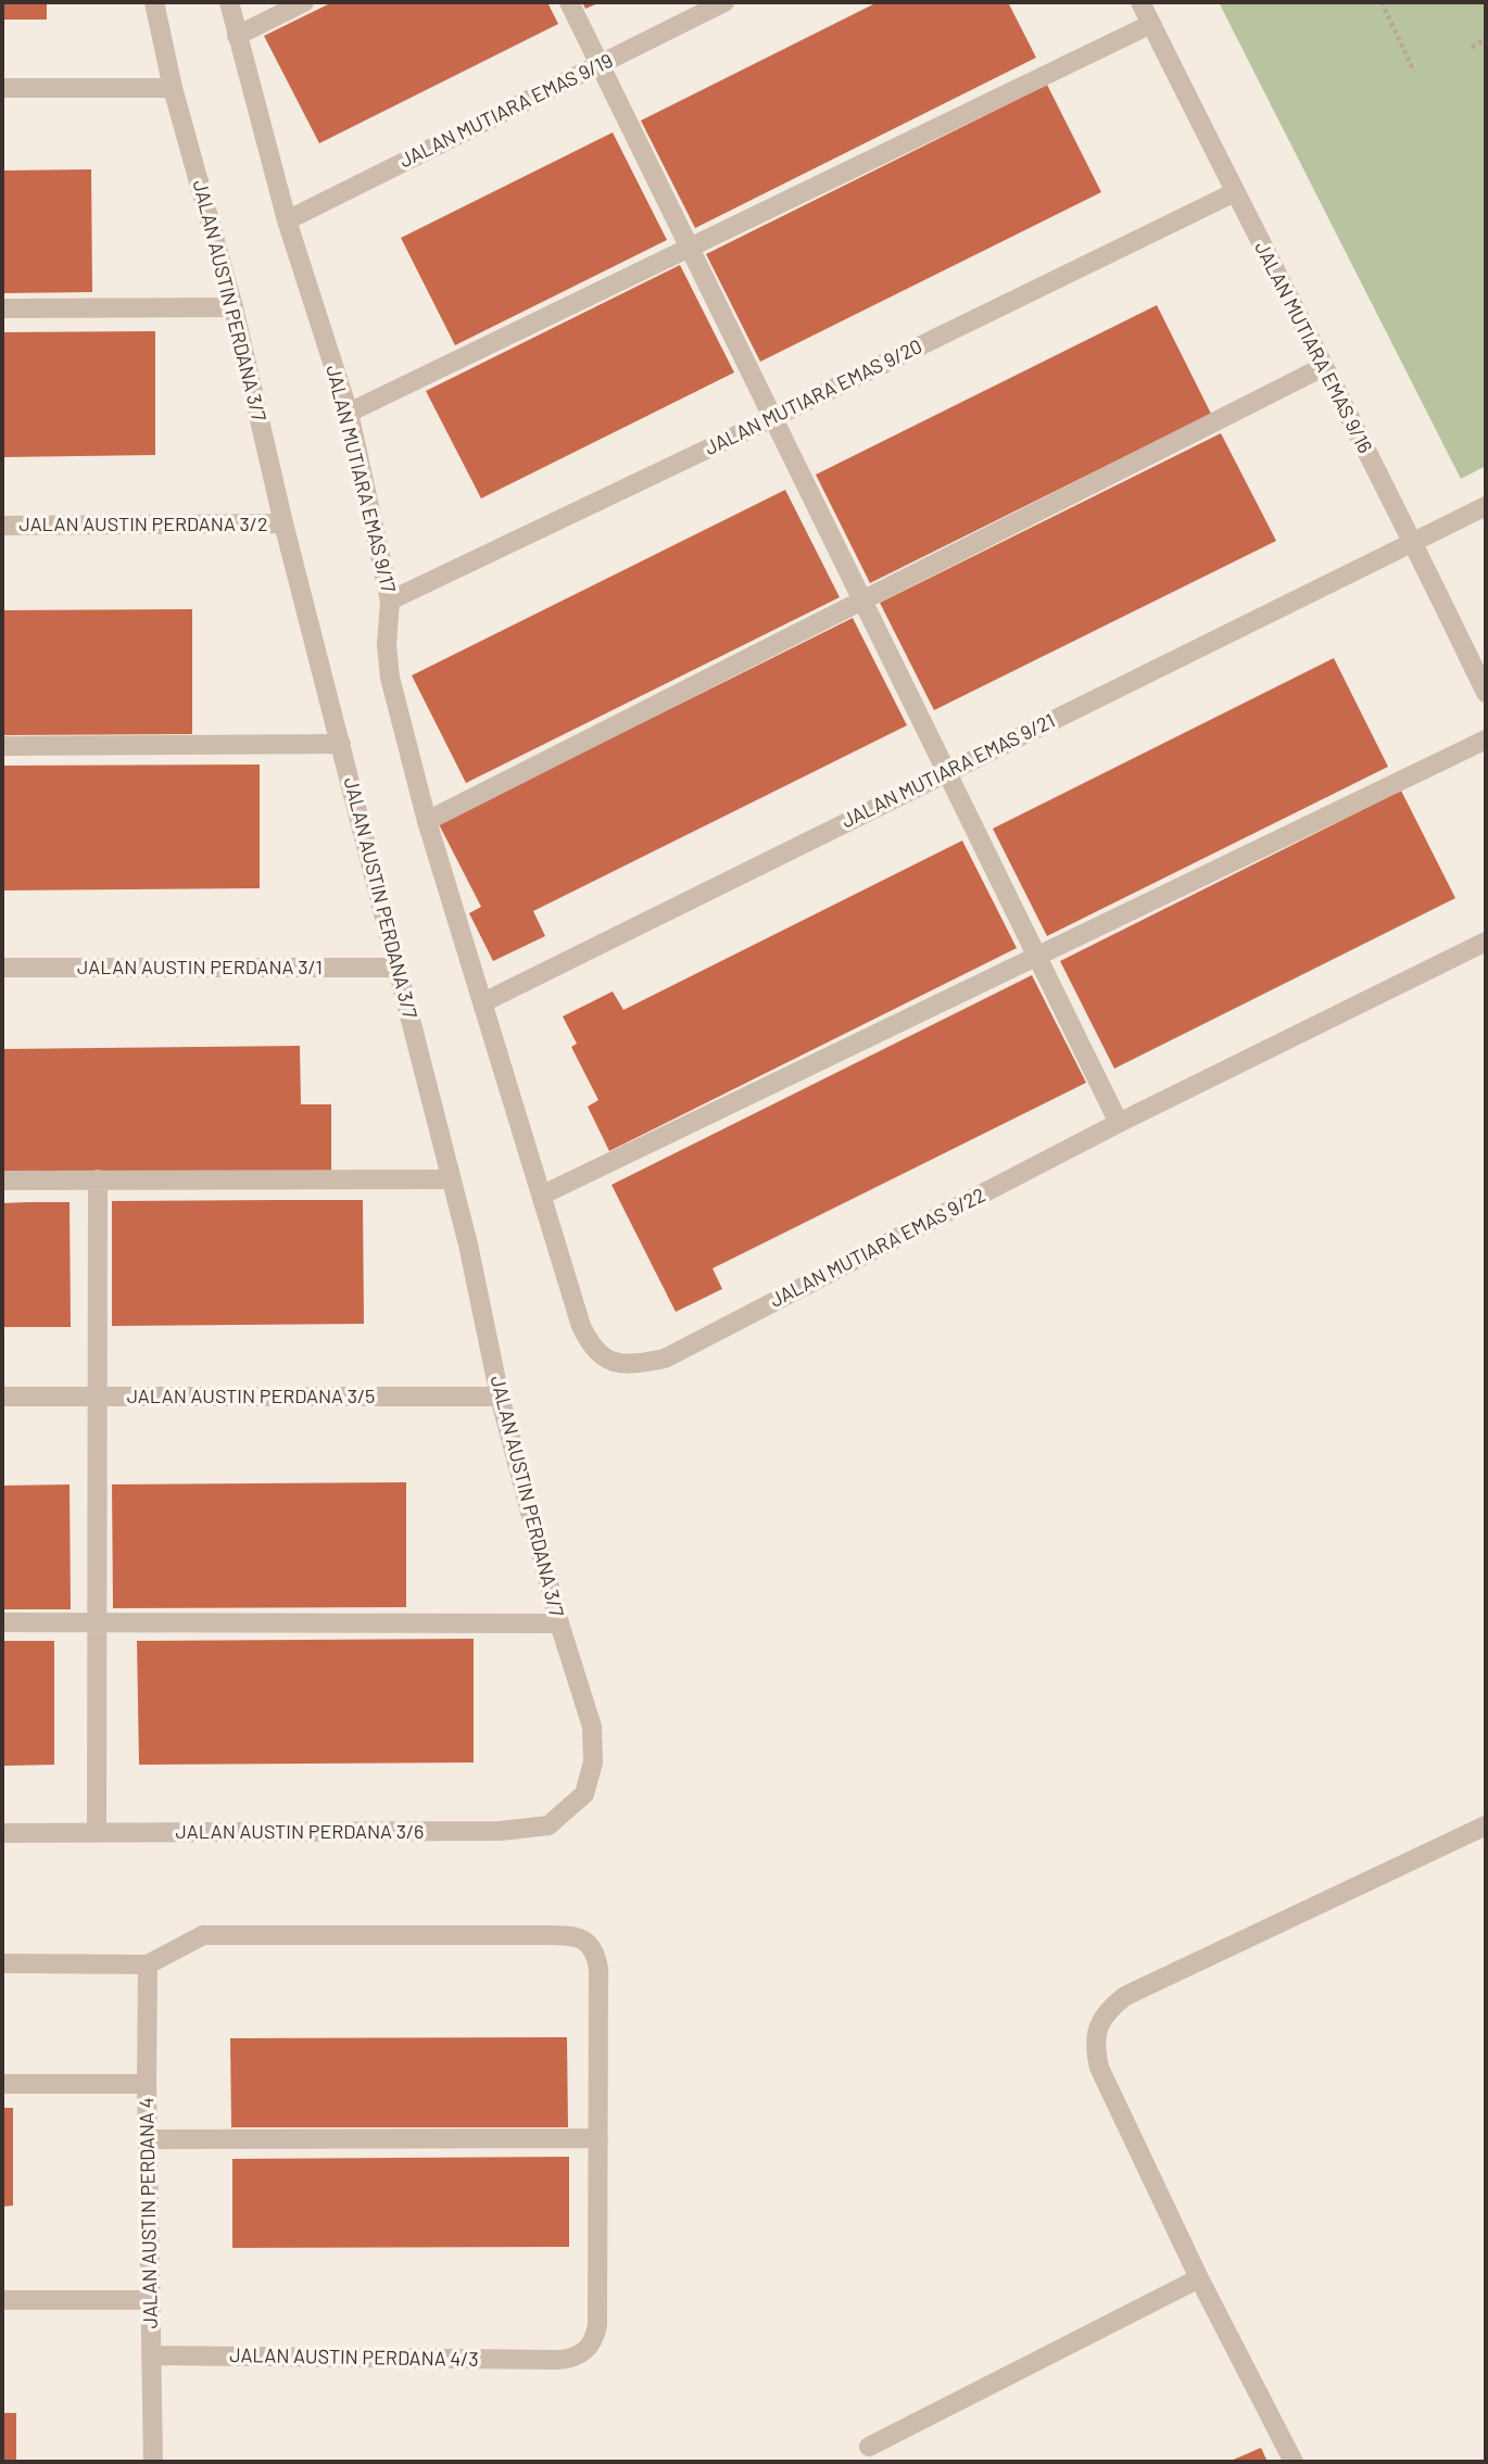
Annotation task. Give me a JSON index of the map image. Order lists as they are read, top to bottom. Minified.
{"streets":{"street":["JALAN MUTIARA EMAS 9/19","JALAN AUSTIN PERDANA 3/7","JALAN MUTIARA EMAS 9/16","JALAN MUTIARA EMAS 9/20","JALAN MUTIARA EMAS 9/17","JALAN AUSTIN PERDANA 3/2","JALAN MUTIARA EMAS 9/21","JALAN AUSTIN PERDANA 3/1","JALAN MUTIARA EMAS 9/22","JALAN AUSTIN PERDANA 3/5","JALAN AUSTIN PERDANA 3/6","JALAN AUSTIN PERDANA 4","JALAN AUSTIN PERDANA 4/3"]},"crossings":[["JALAN MUTIARA EMAS 9/19","JALAN MUTIARA EMAS 9/17"],["JALAN AUSTIN PERDANA 3/7","JALAN AUSTIN PERDANA 3/2"],["JALAN AUSTIN PERDANA 3/7","JALAN AUSTIN PERDANA 3/1"],["JALAN AUSTIN PERDANA 3/7","JALAN AUSTIN PERDANA 3/5"],["JALAN AUSTIN PERDANA 3/7","JALAN AUSTIN PERDANA 3/6"],["JALAN MUTIARA EMAS 9/16","JALAN MUTIARA EMAS 9/20"],["JALAN MUTIARA EMAS 9/16","JALAN MUTIARA EMAS 9/21"],["JALAN MUTIARA EMAS 9/20","JALAN MUTIARA EMAS 9/17"],["JALAN MUTIARA EMAS 9/17","JALAN MUTIARA EMAS 9/21"],["JALAN MUTIARA EMAS 9/17","JALAN MUTIARA EMAS 9/22"],["JALAN MUTIARA EMAS 9/21","JALAN MUTIARA EMAS 9/22"],["JALAN AUSTIN PERDANA 4","JALAN AUSTIN PERDANA 4/3"]]}
